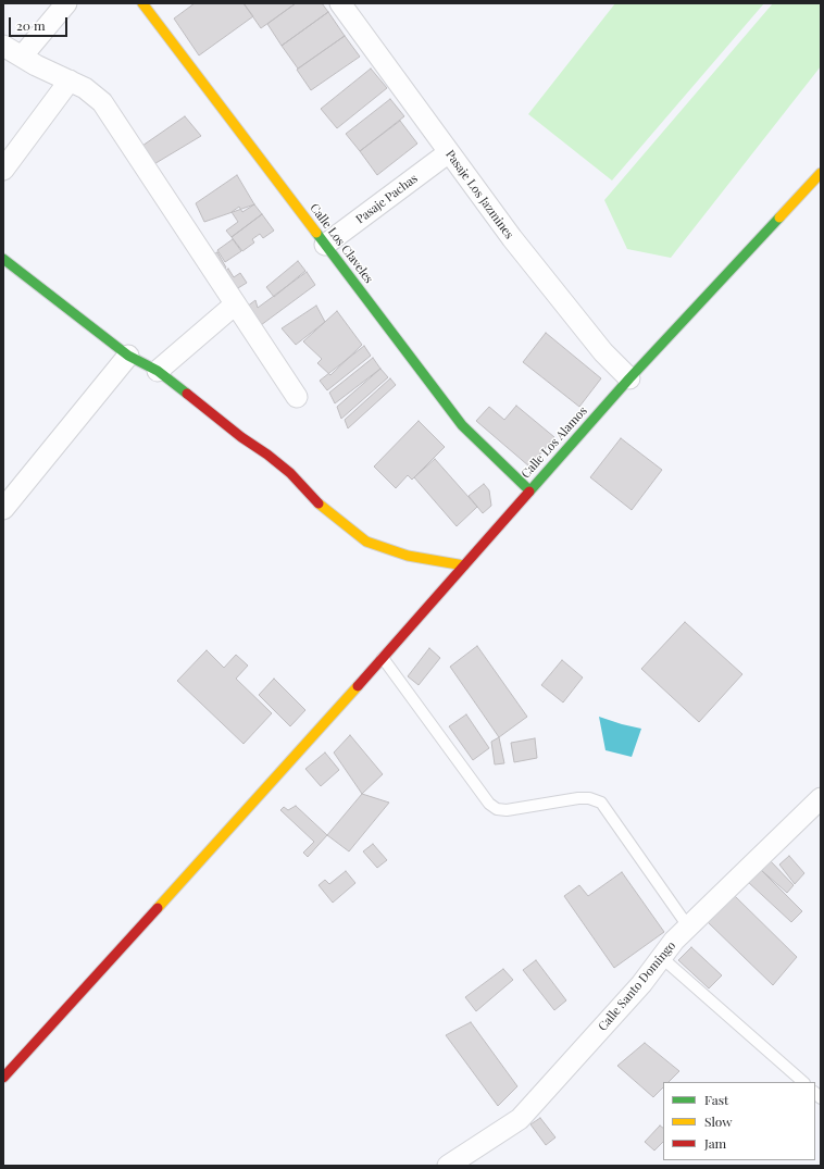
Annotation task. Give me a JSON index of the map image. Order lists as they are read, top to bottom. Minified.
{"streets":{"street":["Pasaje Los Jazmines","Pasaje Pachas","Calle Los Claveles","Calle Los Alamos","Calle Santo Domingo"]},"crossings":[["Pasaje Los Jazmines","Pasaje Pachas"],["Pasaje Los Jazmines","Calle Los Alamos"],["Pasaje Pachas","Calle Los Claveles"],["Calle Los Claveles","Calle Los Alamos"]],"legend":["Fast","Slow","Jam"],"scale_bar":"20 m"}
